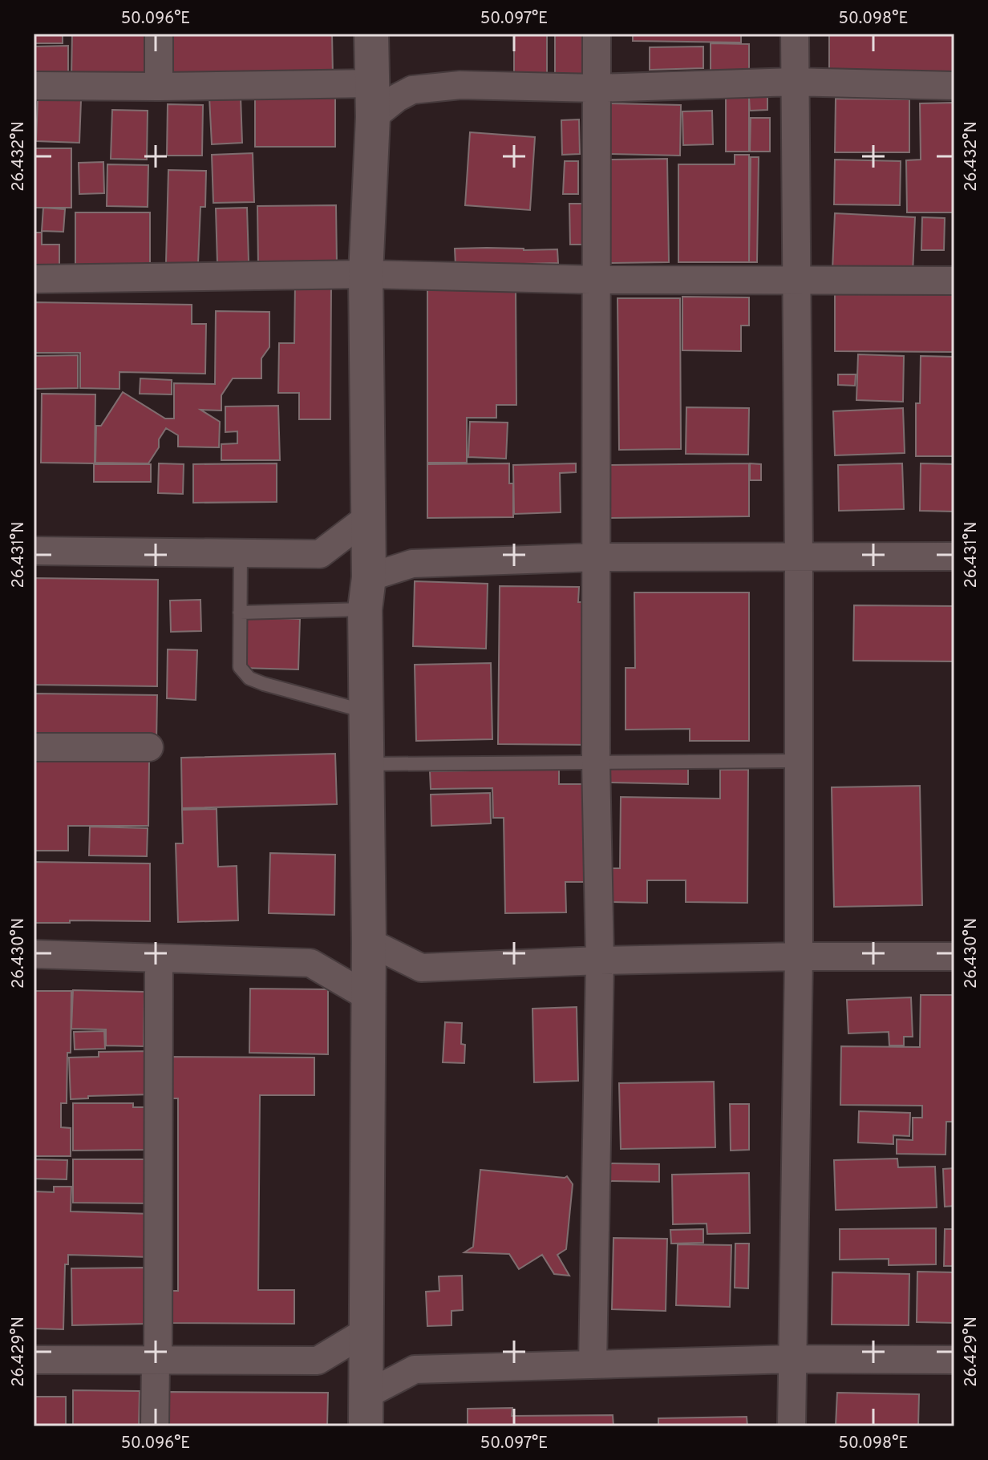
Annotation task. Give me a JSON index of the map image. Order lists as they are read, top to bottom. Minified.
{"coordinates":["50.096°E","50.097°E","50.098°E","26.432°N","26.431°N","26.430°N","26.429°N"]}
